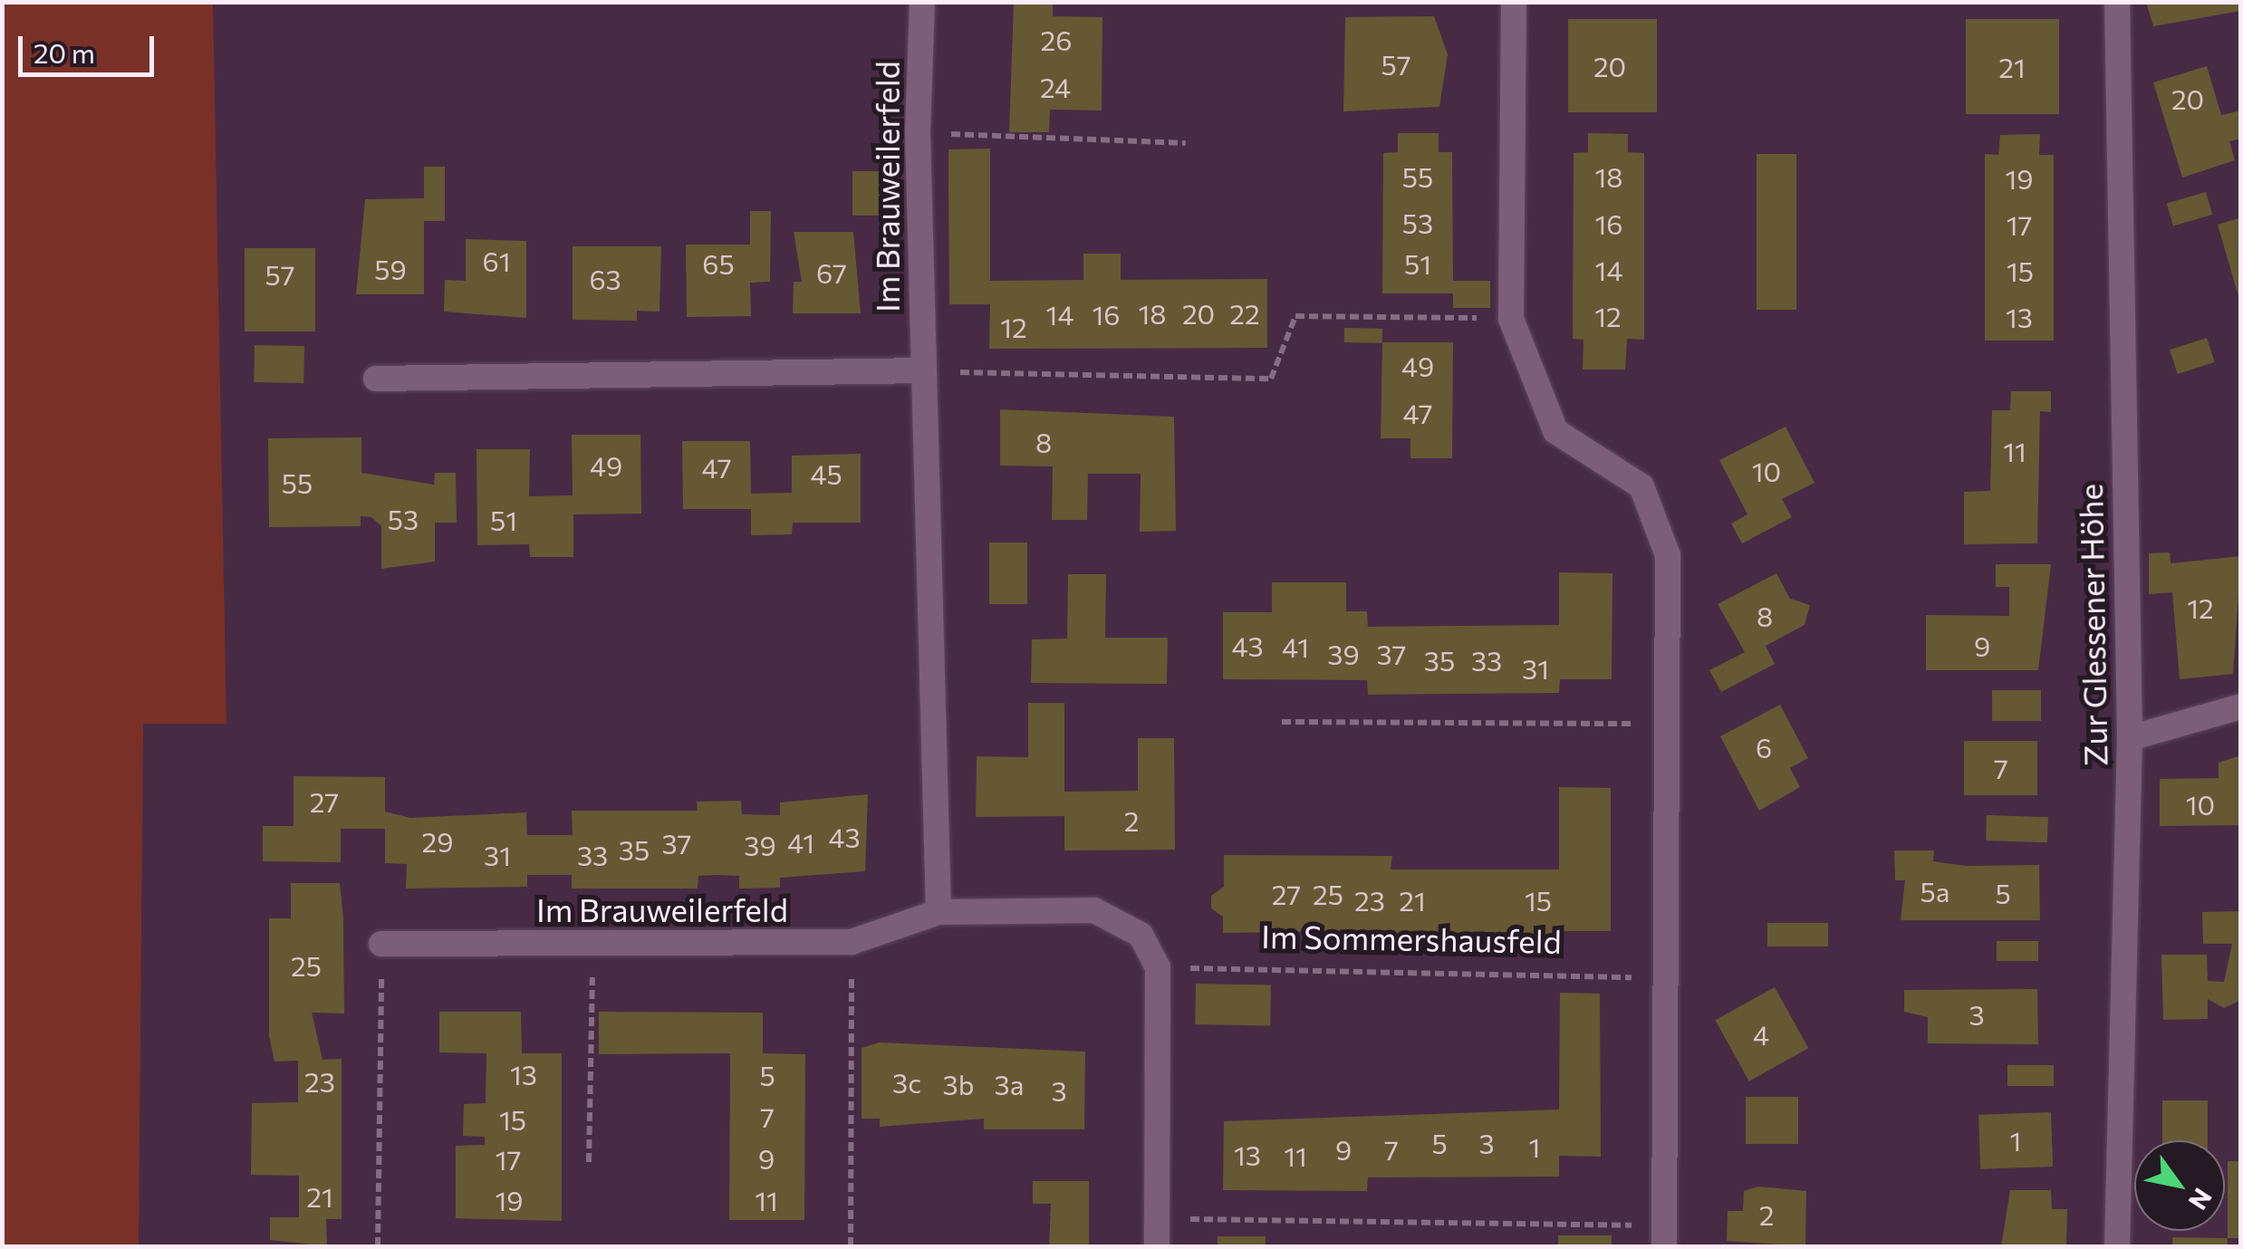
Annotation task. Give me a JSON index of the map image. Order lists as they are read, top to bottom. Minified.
{"streets":{"street":["Im Brauweilerfeld","Zur Glessener Höhe"],"path":["Im Sommershausfeld"]},"crossings":[["Im Brauweilerfeld","Im Sommershausfeld"]],"house_numbers":["26","57","20","21","24","20","55","18","19","53","16","17","61","65","51","59","14","15","67","57","63","18","20","22","14","16","12","13","12","49","47","8","11","49","47","10","45","55","53","51","12","8","43","9","41","39","37","35","33","31","6","7","27","10","2","43","29","41","37","39","35","31","33","5a","5","27","25","23","21","15","25","3","4","13","5","23","3c","3b","3a","3","7","15","1","5","3","1","9","7","13","11","9","17","21","19","11","2"],"scale_bar":"20 m","north":"bottom right"}
